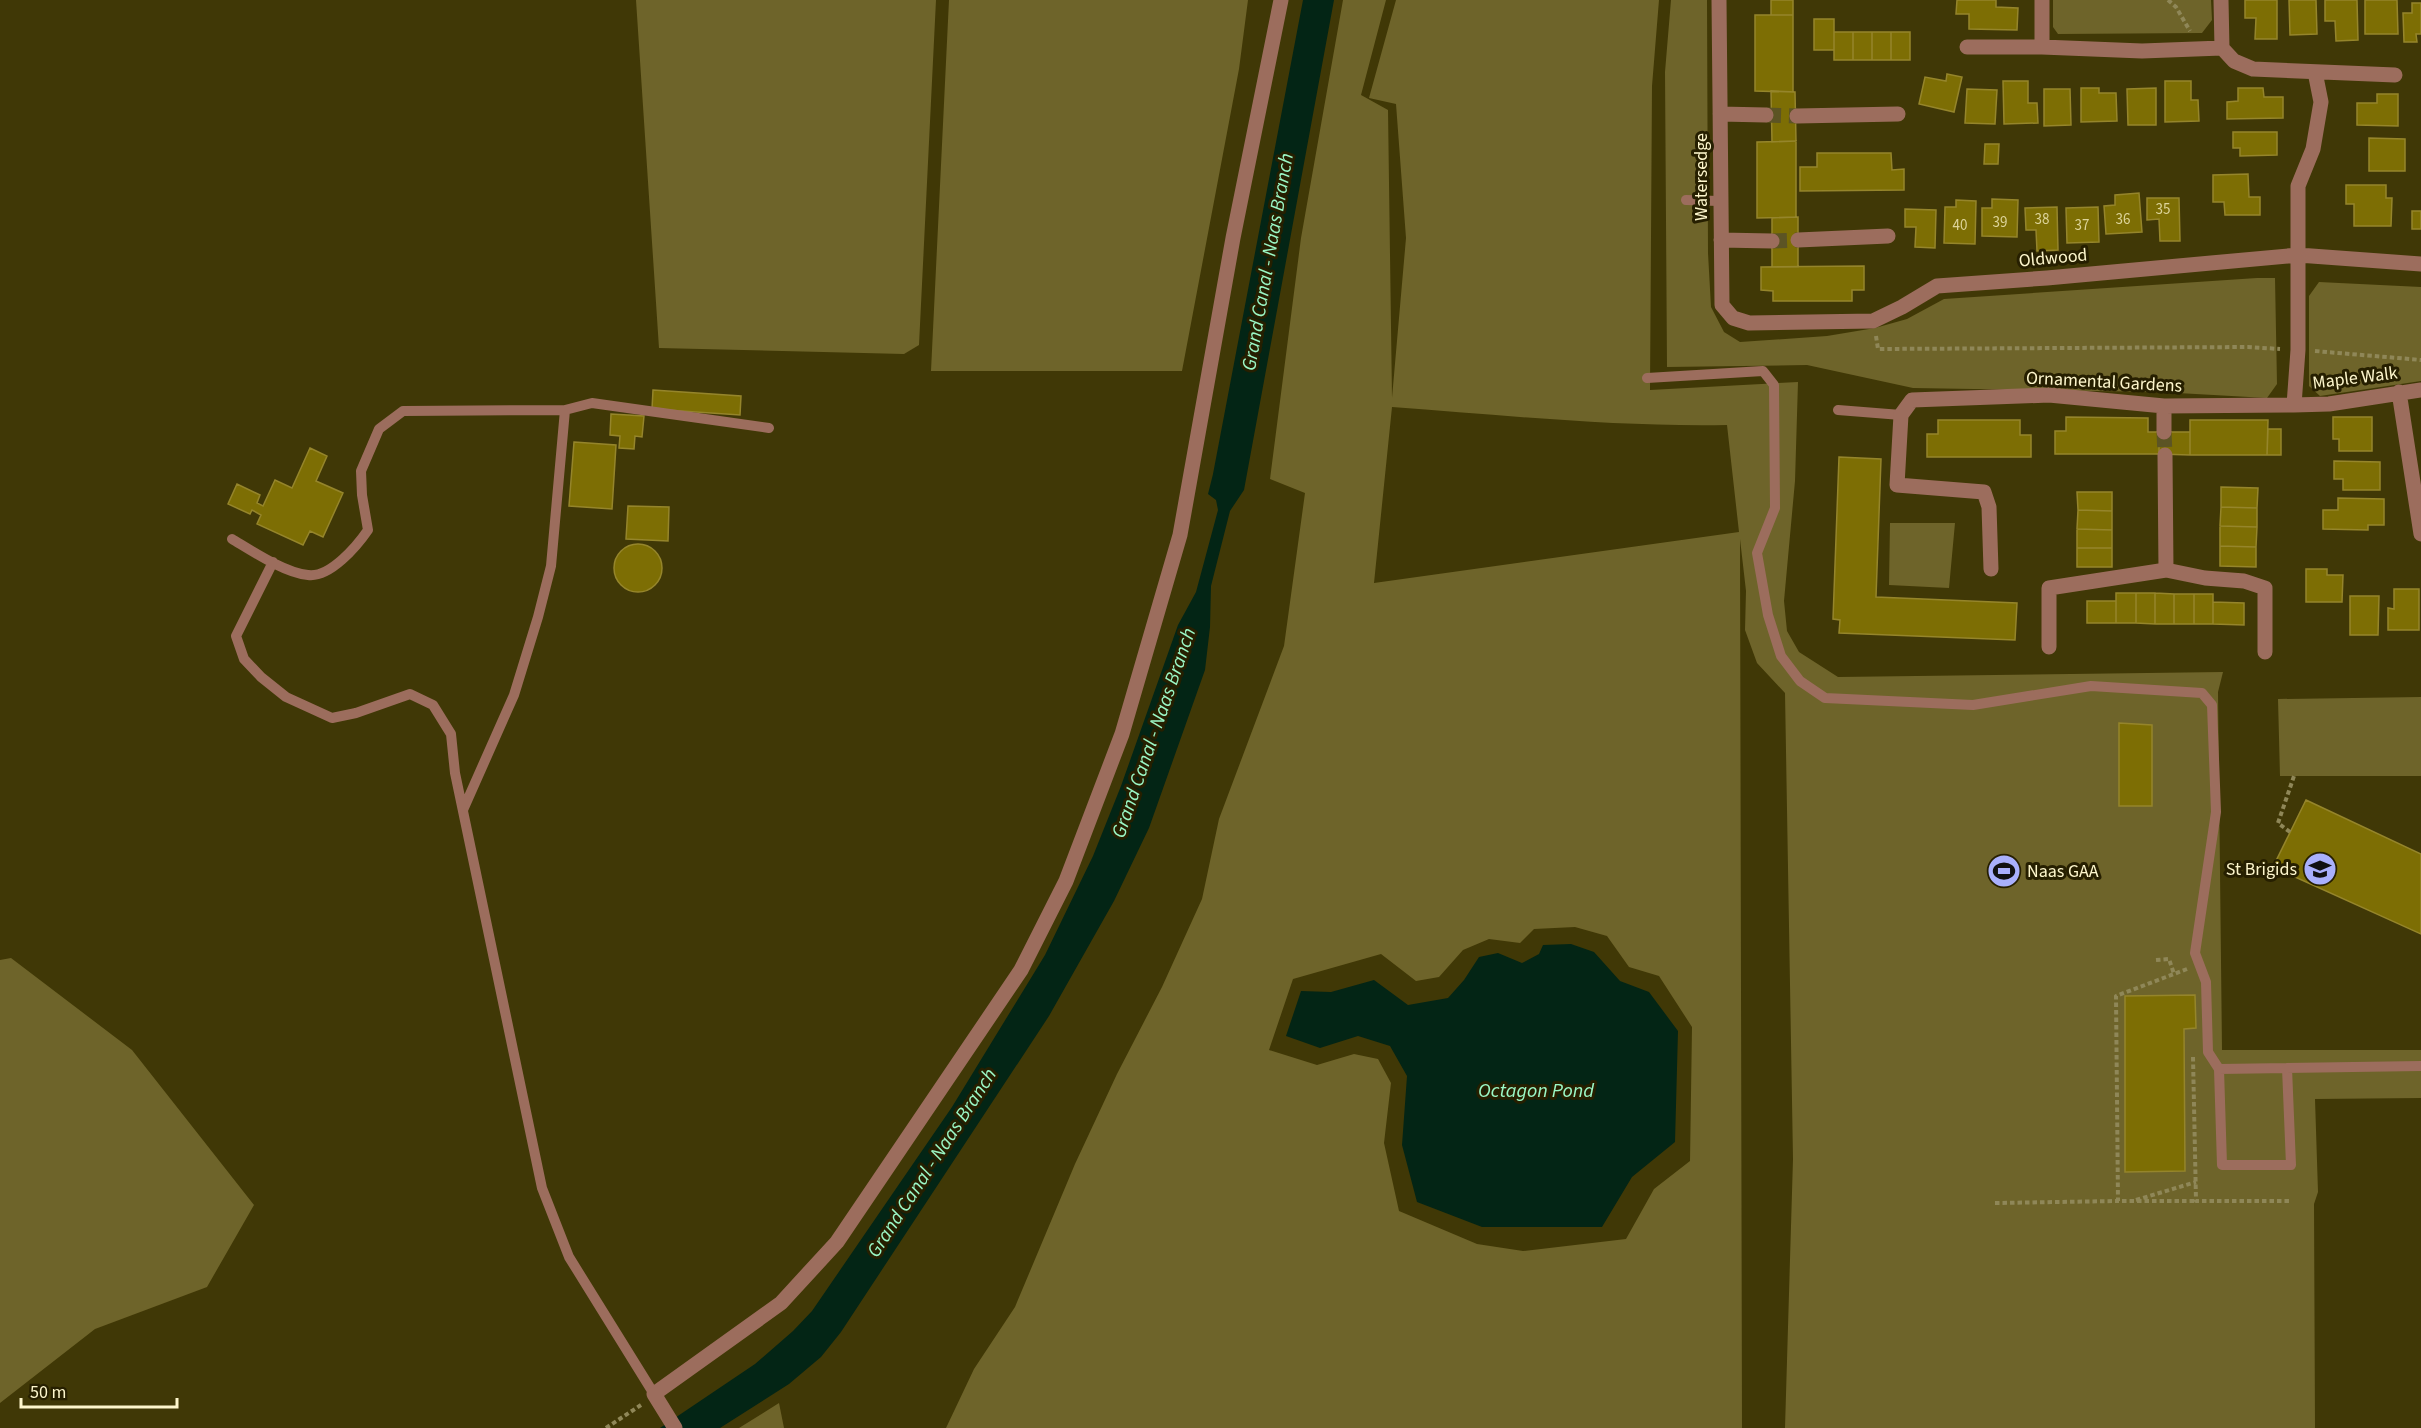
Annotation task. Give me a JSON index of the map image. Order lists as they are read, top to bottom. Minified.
{"streets":{"street":["Watersedge","Oldwood","Maple Walk","Ornamental Gardens"]},"crossings":[["Watersedge","Oldwood"],["Maple Walk","Ornamental Gardens"]],"water":["Grand Canal - Naas Branch","Octagon Pond"],"places":{"school or university":["St Brigids"],"sports":["Naas GAA"]},"house_numbers":["35","38","36","39","40","37"],"scale_bar":"50 m"}
